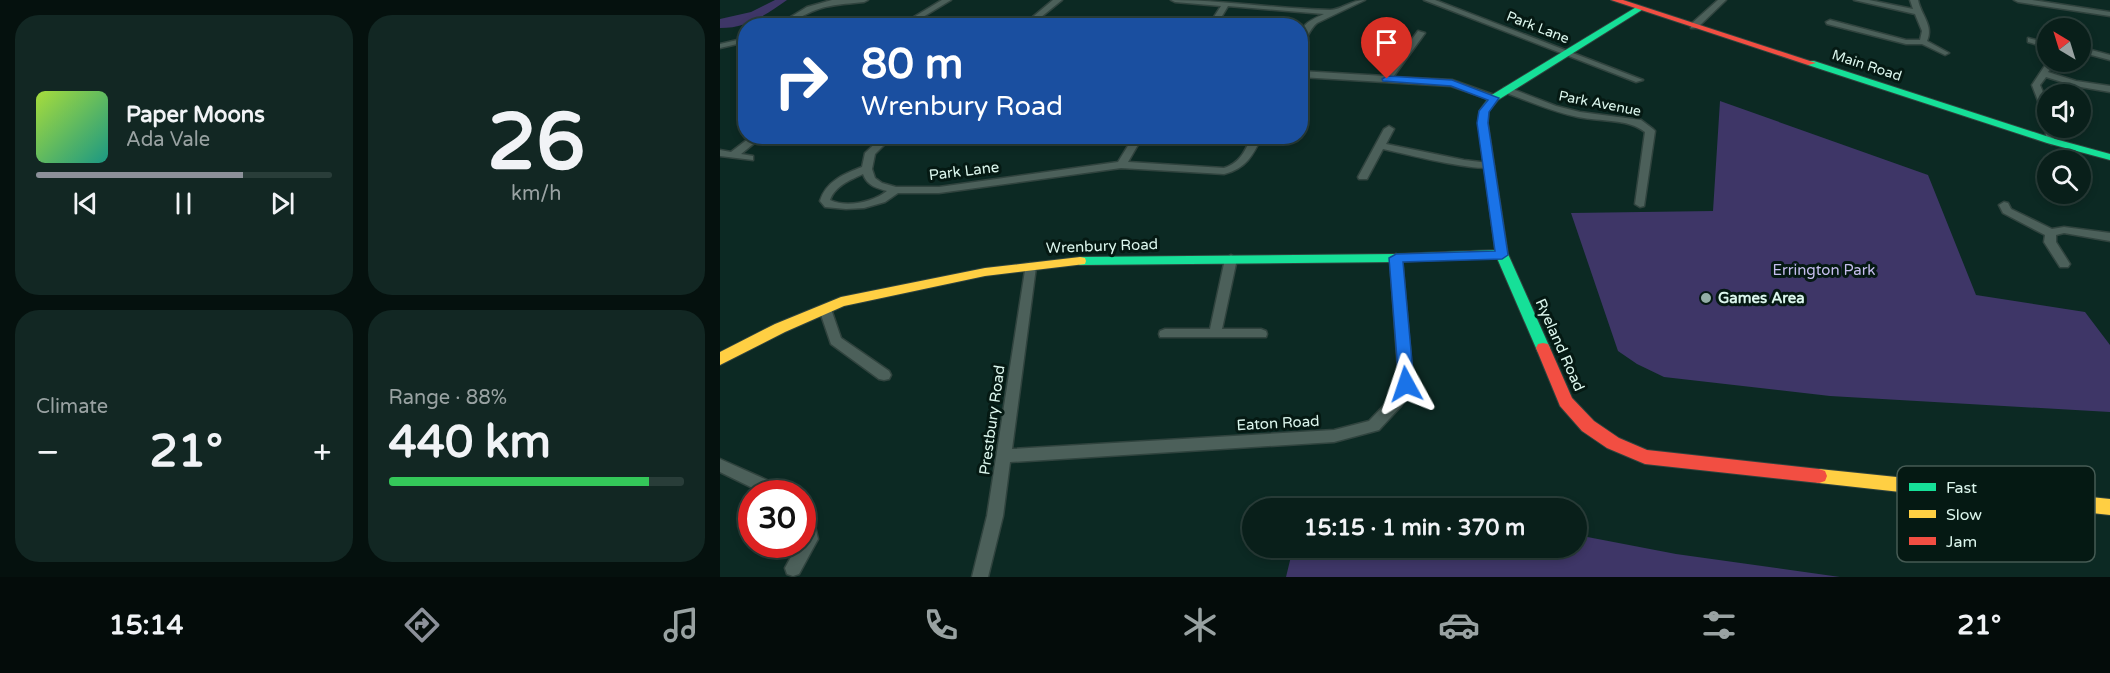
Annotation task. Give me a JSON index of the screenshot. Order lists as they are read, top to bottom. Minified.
{"streets":{"street":["Park Lane","Main Road","Park Avenue","Wrenbury Road","Ryeland Road","Prestbury Road","Eaton Road"]},"crossings":[["Wrenbury Road","Ryeland Road"],["Wrenbury Road","Prestbury Road"],["Wrenbury Road","Eaton Road"],["Prestbury Road","Eaton Road"]],"parks":["Errington Park"],"places":["Games Area"],"legend":["Fast","Slow","Jam"],"north":"top left","page":{"tile":[["26","km/h"],"Climate",["Range · 88%","440 km"]],"turn":["80 m","Wrenbury Road"],"song":["Paper Moons","Ada Vale"],"heat":["−","21°","+"],"limit":"30","trip":"15:15 · 1 min · 370 m","tabs":["15:14","21°"]}}
